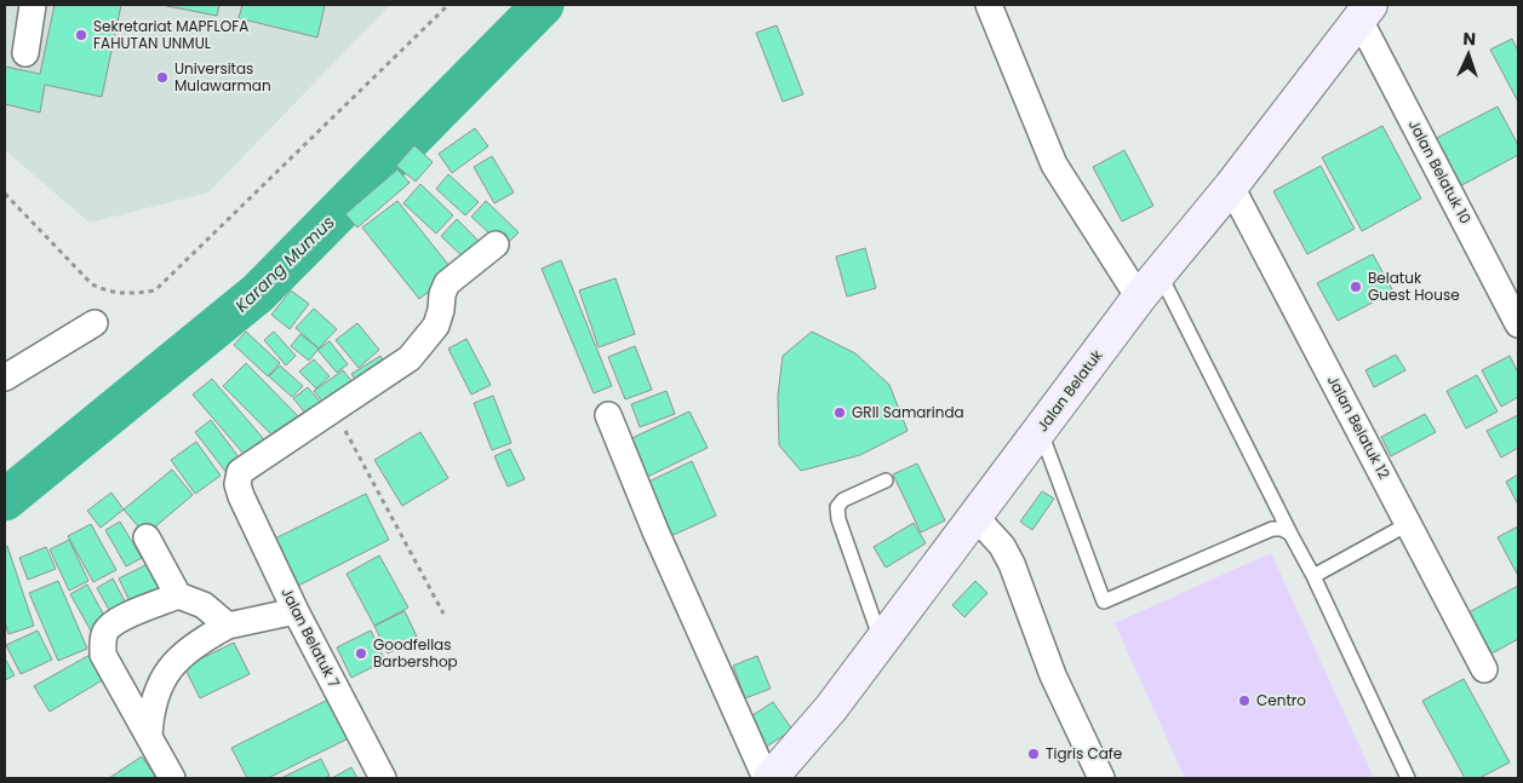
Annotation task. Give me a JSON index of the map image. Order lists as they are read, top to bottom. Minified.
{"streets":{"street":["Jalan Belatuk 10","Jalan Belatuk","Jalan Belatuk 12","Jalan Belatuk 7"]},"crossings":[["Jalan Belatuk 10","Jalan Belatuk"],["Jalan Belatuk","Jalan Belatuk 12"]],"water":["Karang Mumus"],"places":["Sekretariat MAPFLOFA FAHUTAN UNMUL","Universitas Mulawarman","Belatuk Guest House","GRII Samarinda","Goodfellas Barbershop","Centro","Tigris Cafe"],"north":"top"}
